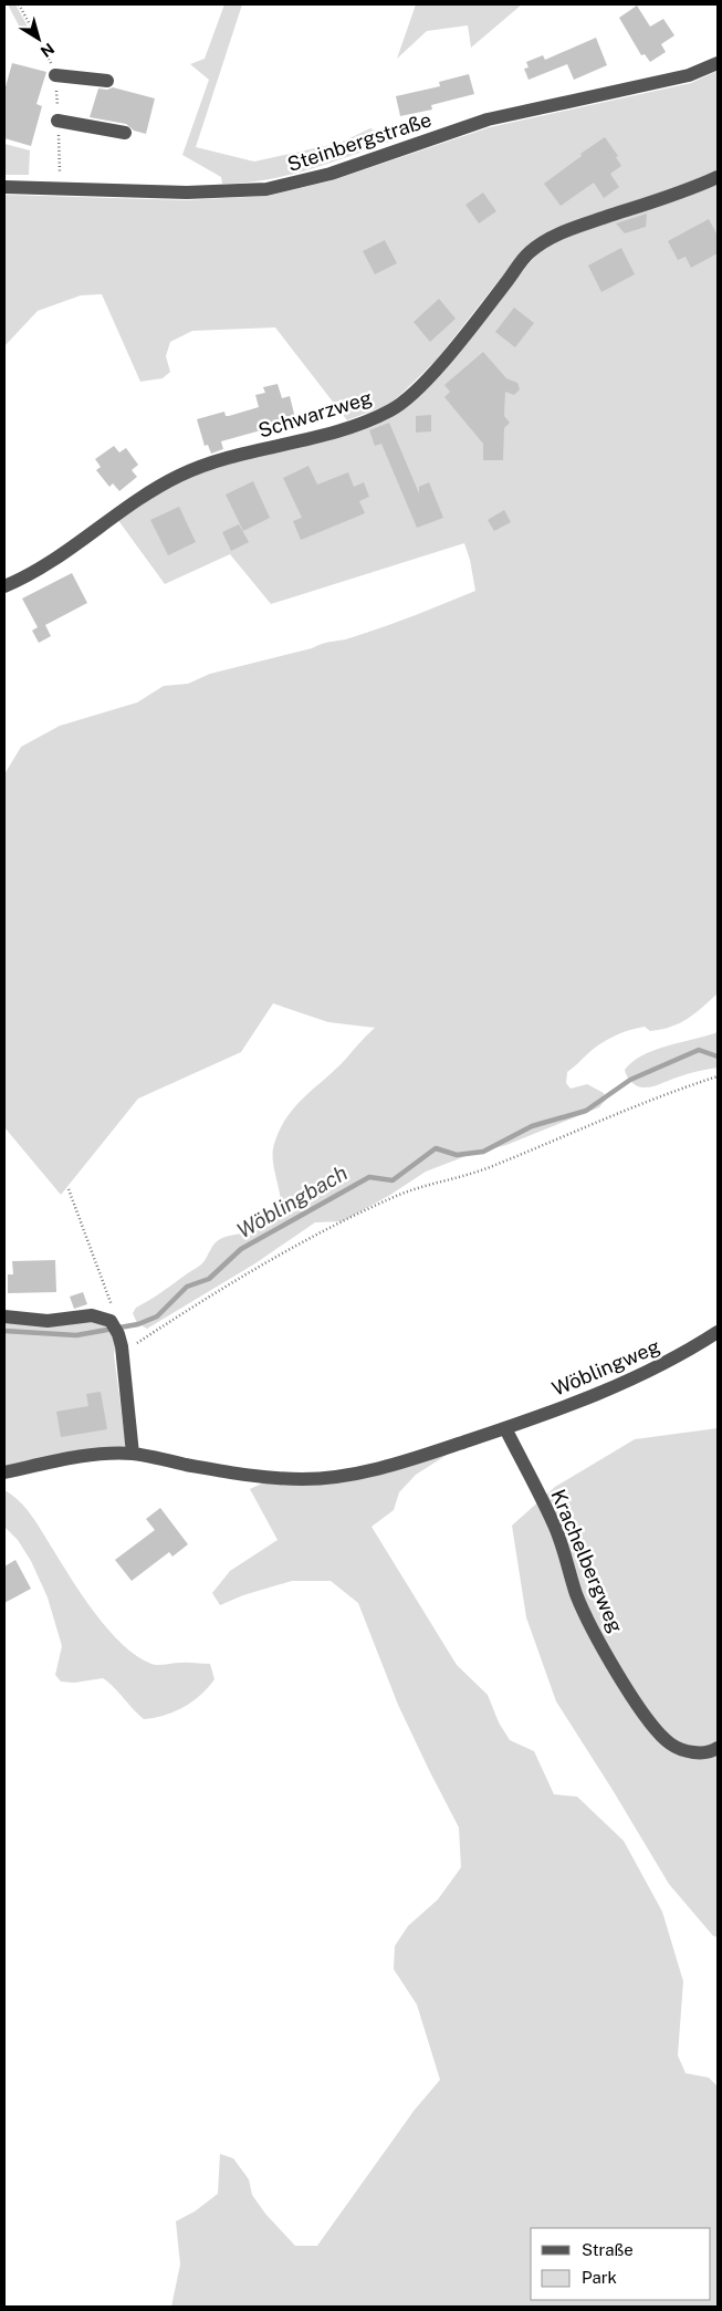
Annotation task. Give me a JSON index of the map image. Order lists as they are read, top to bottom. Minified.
{"streets":{"street":["Steinbergstraße","Schwarzweg","Wöblingweg","Krachelbergweg"]},"crossings":[["Wöblingweg","Krachelbergweg"]],"water":["Wöblingbach"],"legend":["Straße","Park"],"north":"bottom right"}
